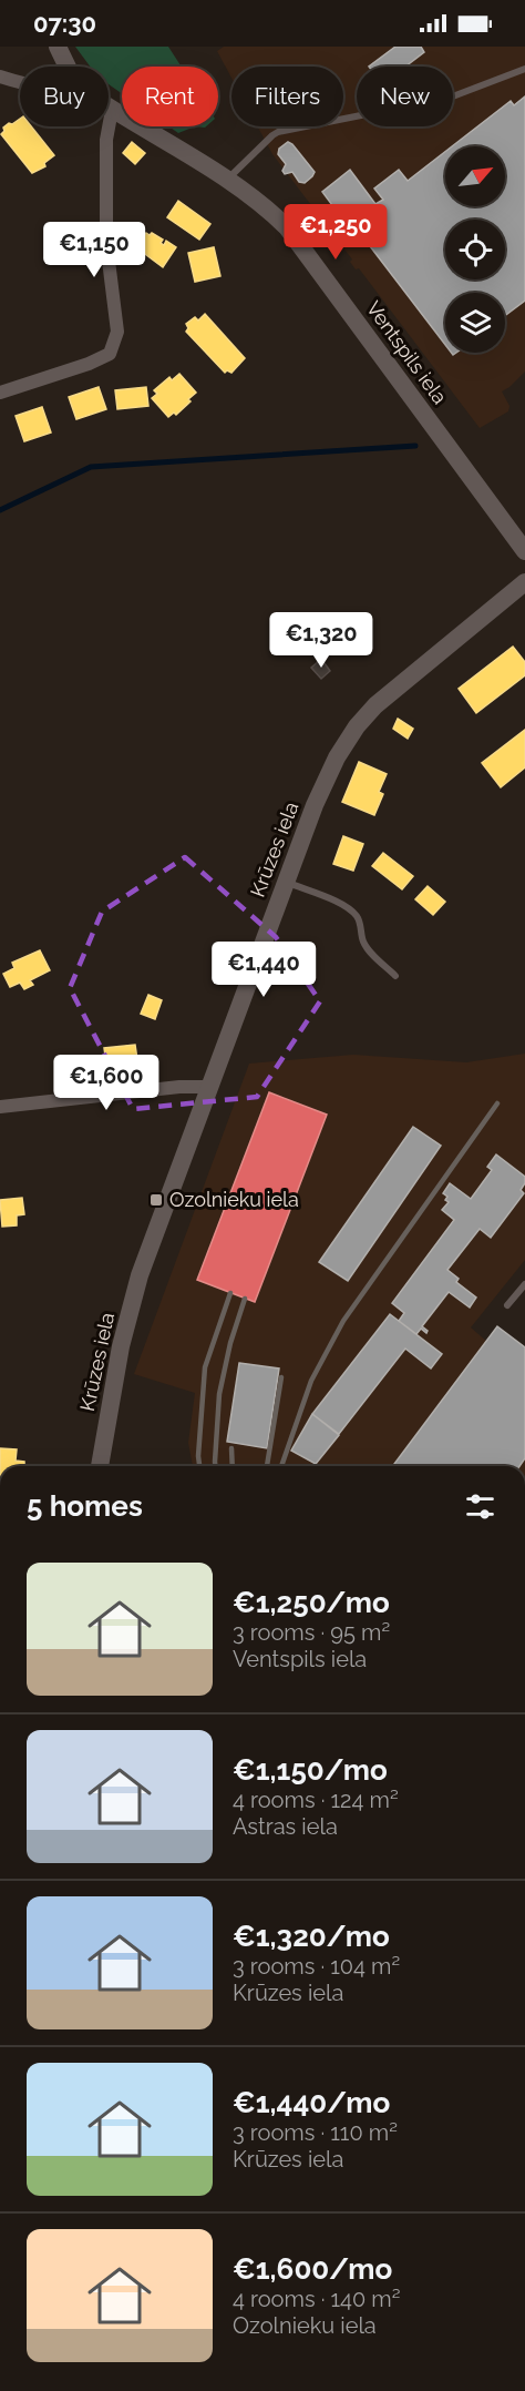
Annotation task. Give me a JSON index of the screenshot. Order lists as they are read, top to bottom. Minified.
{"streets":{"street":["Ventspils iela","Krūzes iela"]},"places":{"transit":["Ozolnieku iela"]},"north":"top right","page":{"status":"07:30","chip":["Buy","Rent","Filters","New"],"price":["€1,250","€1,150","€1,320","€1,440","€1,600"],"heading":"5 homes","list":[{"name":"€1,250/mo","note":"3 rooms · 95 m² · Ventspils iela"},{"name":"€1,150/mo","note":"4 rooms · 124 m² · Astras iela"},{"name":"€1,320/mo","note":"3 rooms · 104 m² · Krūzes iela"},{"name":"€1,440/mo","note":"3 rooms · 110 m² · Krūzes iela"},{"name":"€1,600/mo","note":"4 rooms · 140 m² · Ozolnieku iela"}]}}
